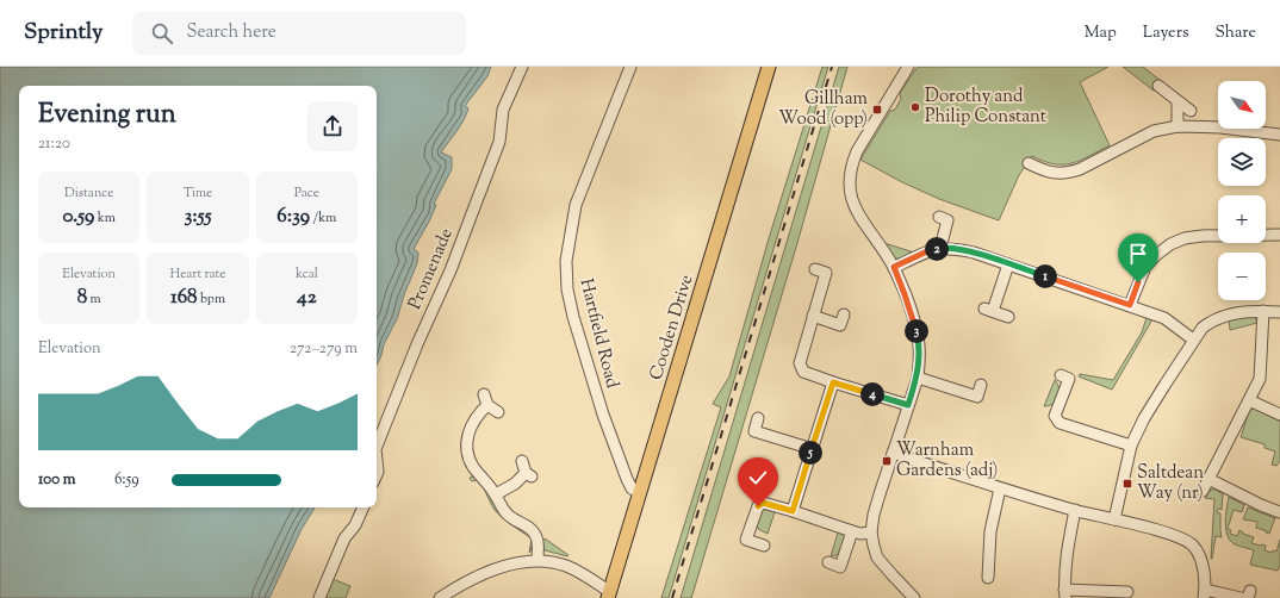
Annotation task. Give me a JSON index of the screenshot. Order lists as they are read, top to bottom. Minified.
{"streets":{"main road":["Cooden Drive"],"street":["Promenade","Hartfield Road"]},"crossings":[["Cooden Drive","Hartfield Road"]],"places":{"other":["Dorothy and Philip Constant"],"transit":["Gillham Wood (opp)","Warnham Gardens (adj)","Saltdean Way (nr)"]},"north":"bottom right","page":{"header":"Sprintly","search":"Search here","nav":["Map","Layers","Share"],"map_buttons":["+","−"],"heading":["Evening run","21:20"],"stats":[["Distance","0.59 km"],["Time","3:55"],["Pace","6:39 /km"],["Elevation","8 m"],["Heart rate","168 bpm"],["kcal","42"]],"pins":["2","1","3","4","5"],"chart":["Elevation","272–279 m"],"list":[{"name":"100 m","note":"6:59"}]}}
